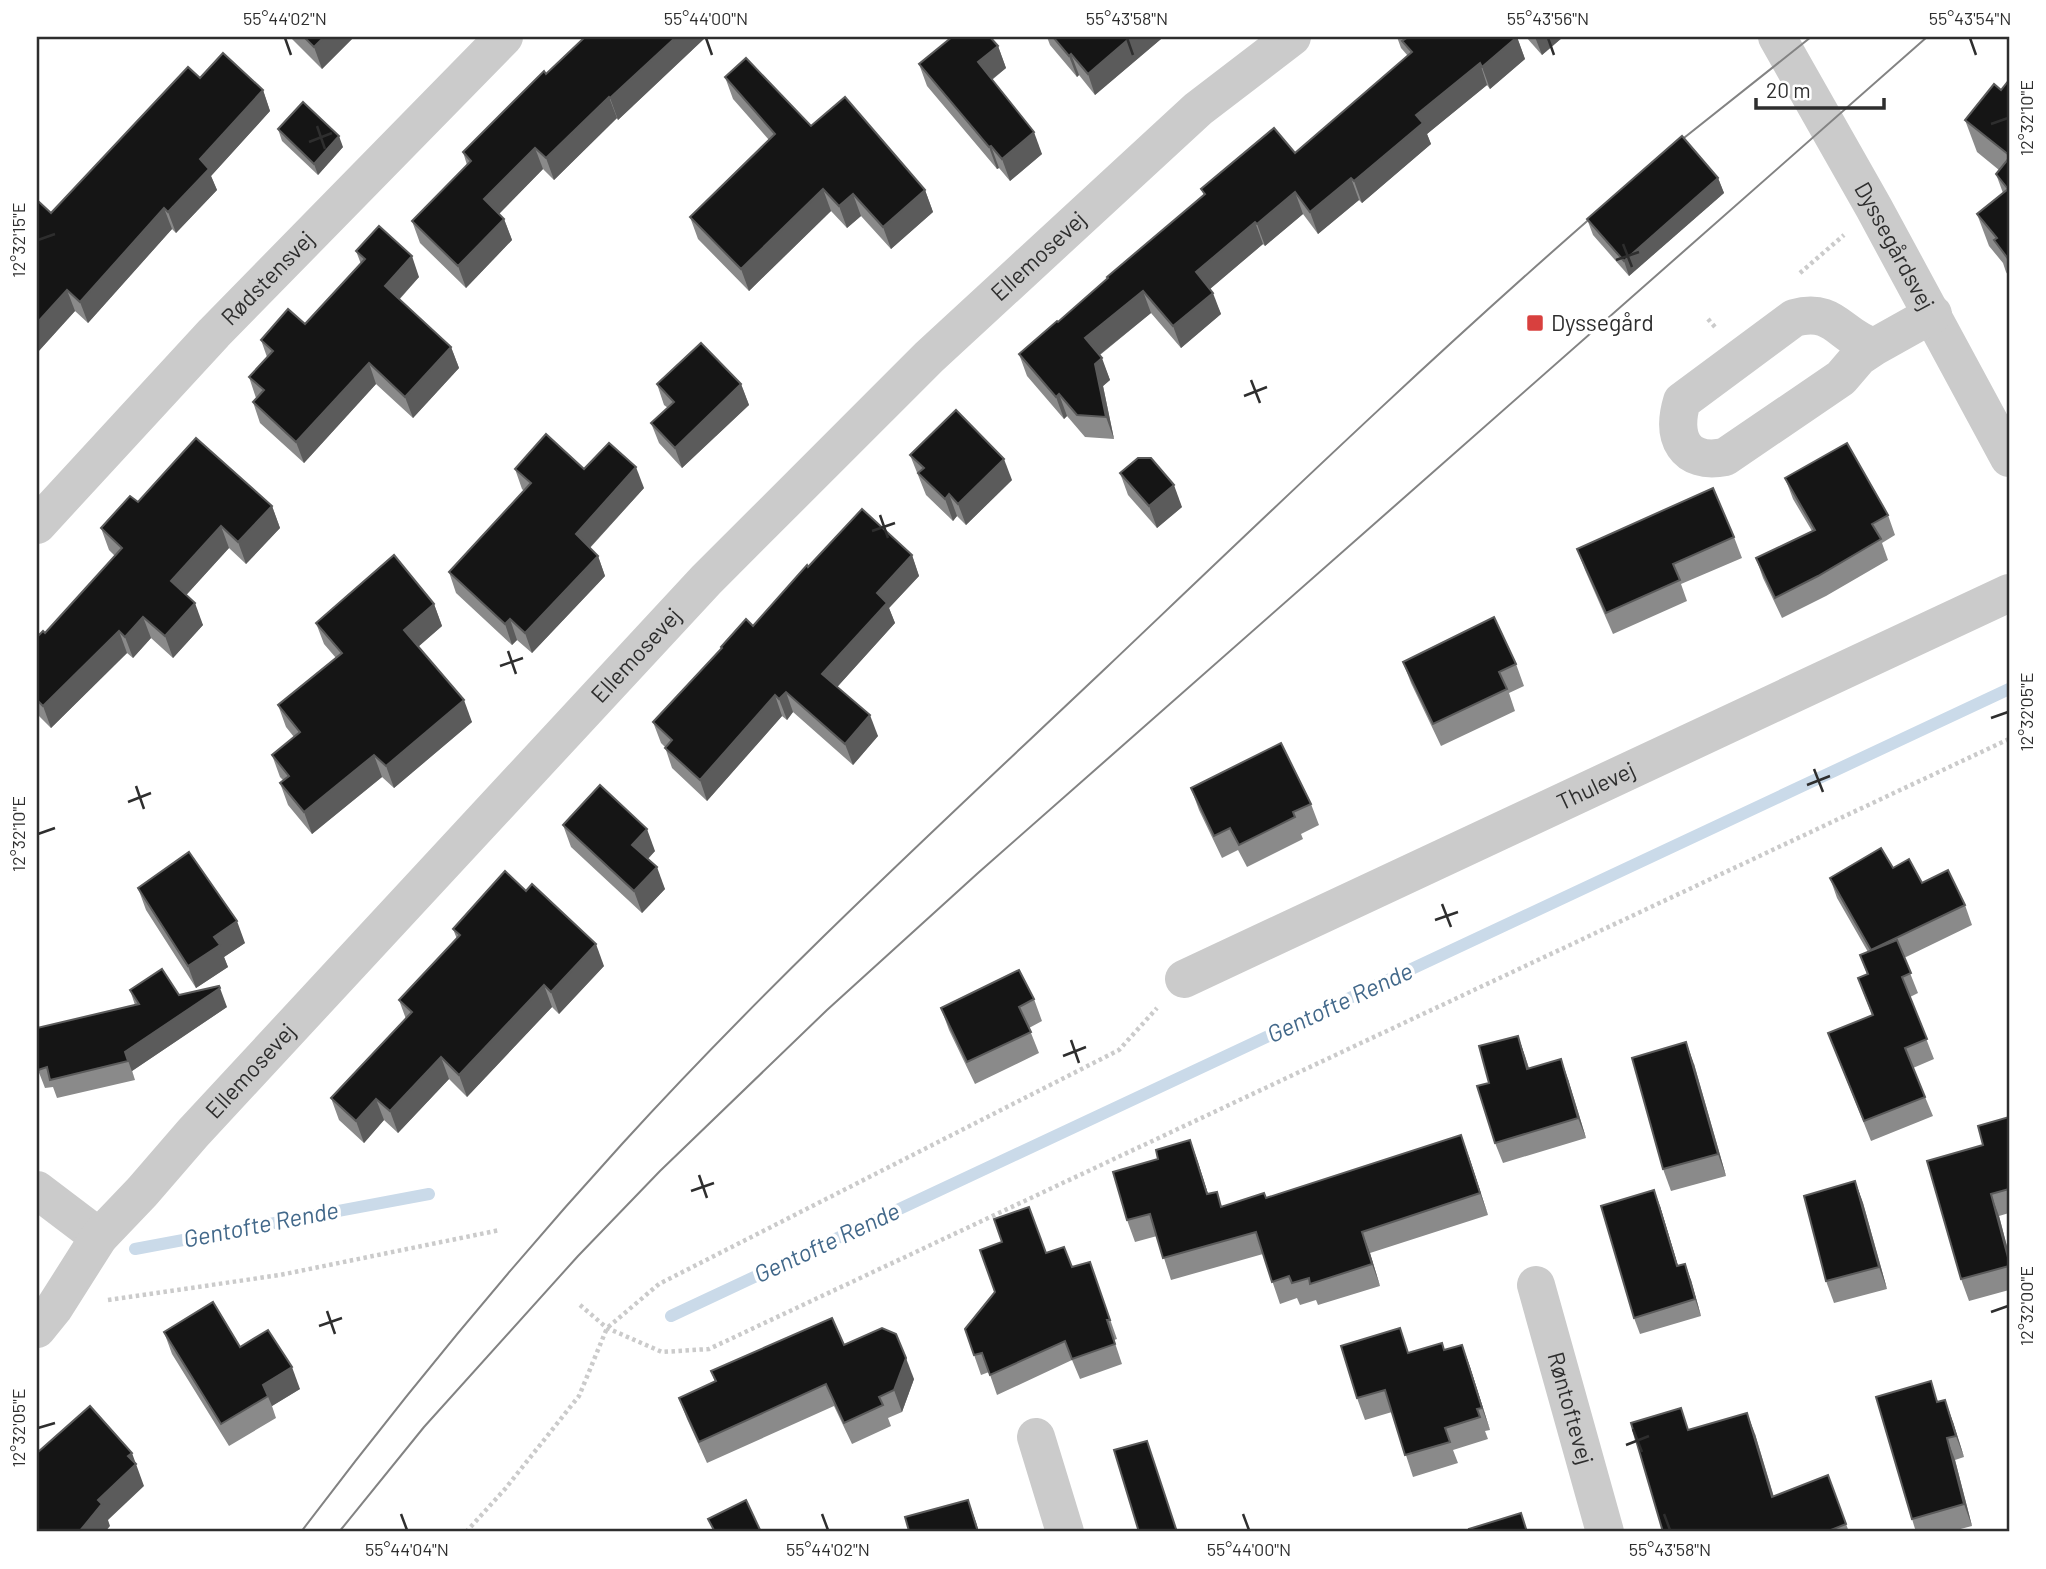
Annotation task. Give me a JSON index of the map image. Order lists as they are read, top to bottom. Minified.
{"streets":{"street":["Dyssegårdsvej","Ellemosevej","Rødstensvej","Thulevej","Røntoftevej"]},"water":["Gentofte Rende"],"places":{"transit":["Dyssegård"]},"scale_bar":"20 m","coordinates":["55°44'02\"N","55°44'00\"N","55°43'58\"N","55°43'56\"N","55°43'54\"N","12°32'10\"E","12°32'15\"E","12°32'05\"E","12°32'00\"E","55°44'04\"N"]}
